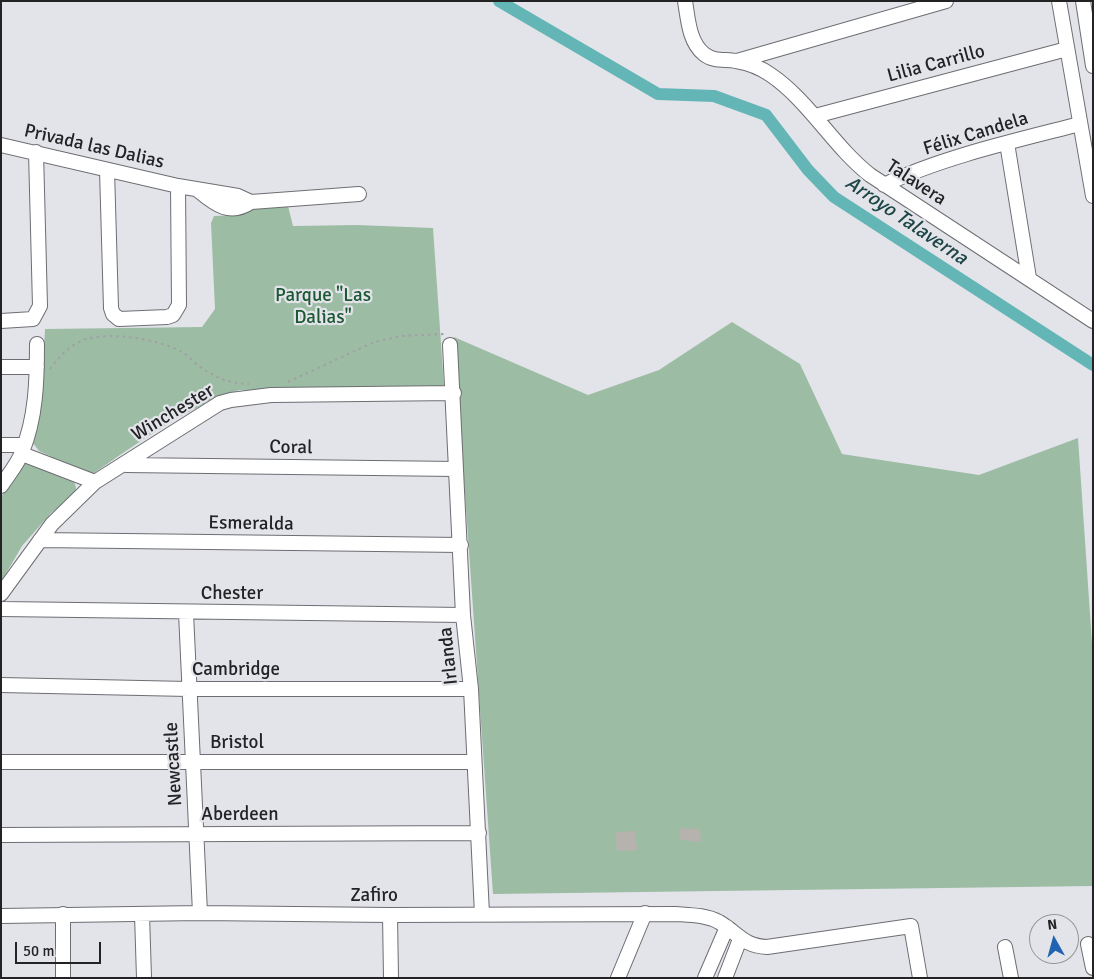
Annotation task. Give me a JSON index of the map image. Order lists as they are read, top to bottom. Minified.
{"streets":{"street":["Lilia Carrillo","Félix Candela","Privada las Dalias","Talavera","Winchester","Coral","Esmeralda","Chester","Irlanda","Cambridge","Bristol","Newcastle","Aberdeen","Zafiro"]},"crossings":[["Lilia Carrillo","Talavera"],["Félix Candela","Talavera"],["Winchester","Coral"],["Winchester","Esmeralda"],["Winchester","Irlanda"],["Coral","Irlanda"],["Esmeralda","Irlanda"],["Chester","Irlanda"],["Chester","Newcastle"],["Irlanda","Cambridge"],["Irlanda","Bristol"],["Irlanda","Aberdeen"],["Irlanda","Zafiro"],["Cambridge","Newcastle"],["Bristol","Newcastle"],["Newcastle","Aberdeen"],["Newcastle","Zafiro"]],"water":["Arroyo Talaverna"],"parks":["Parque \"Las Dalias\""],"scale_bar":"50 m","north":"top"}
